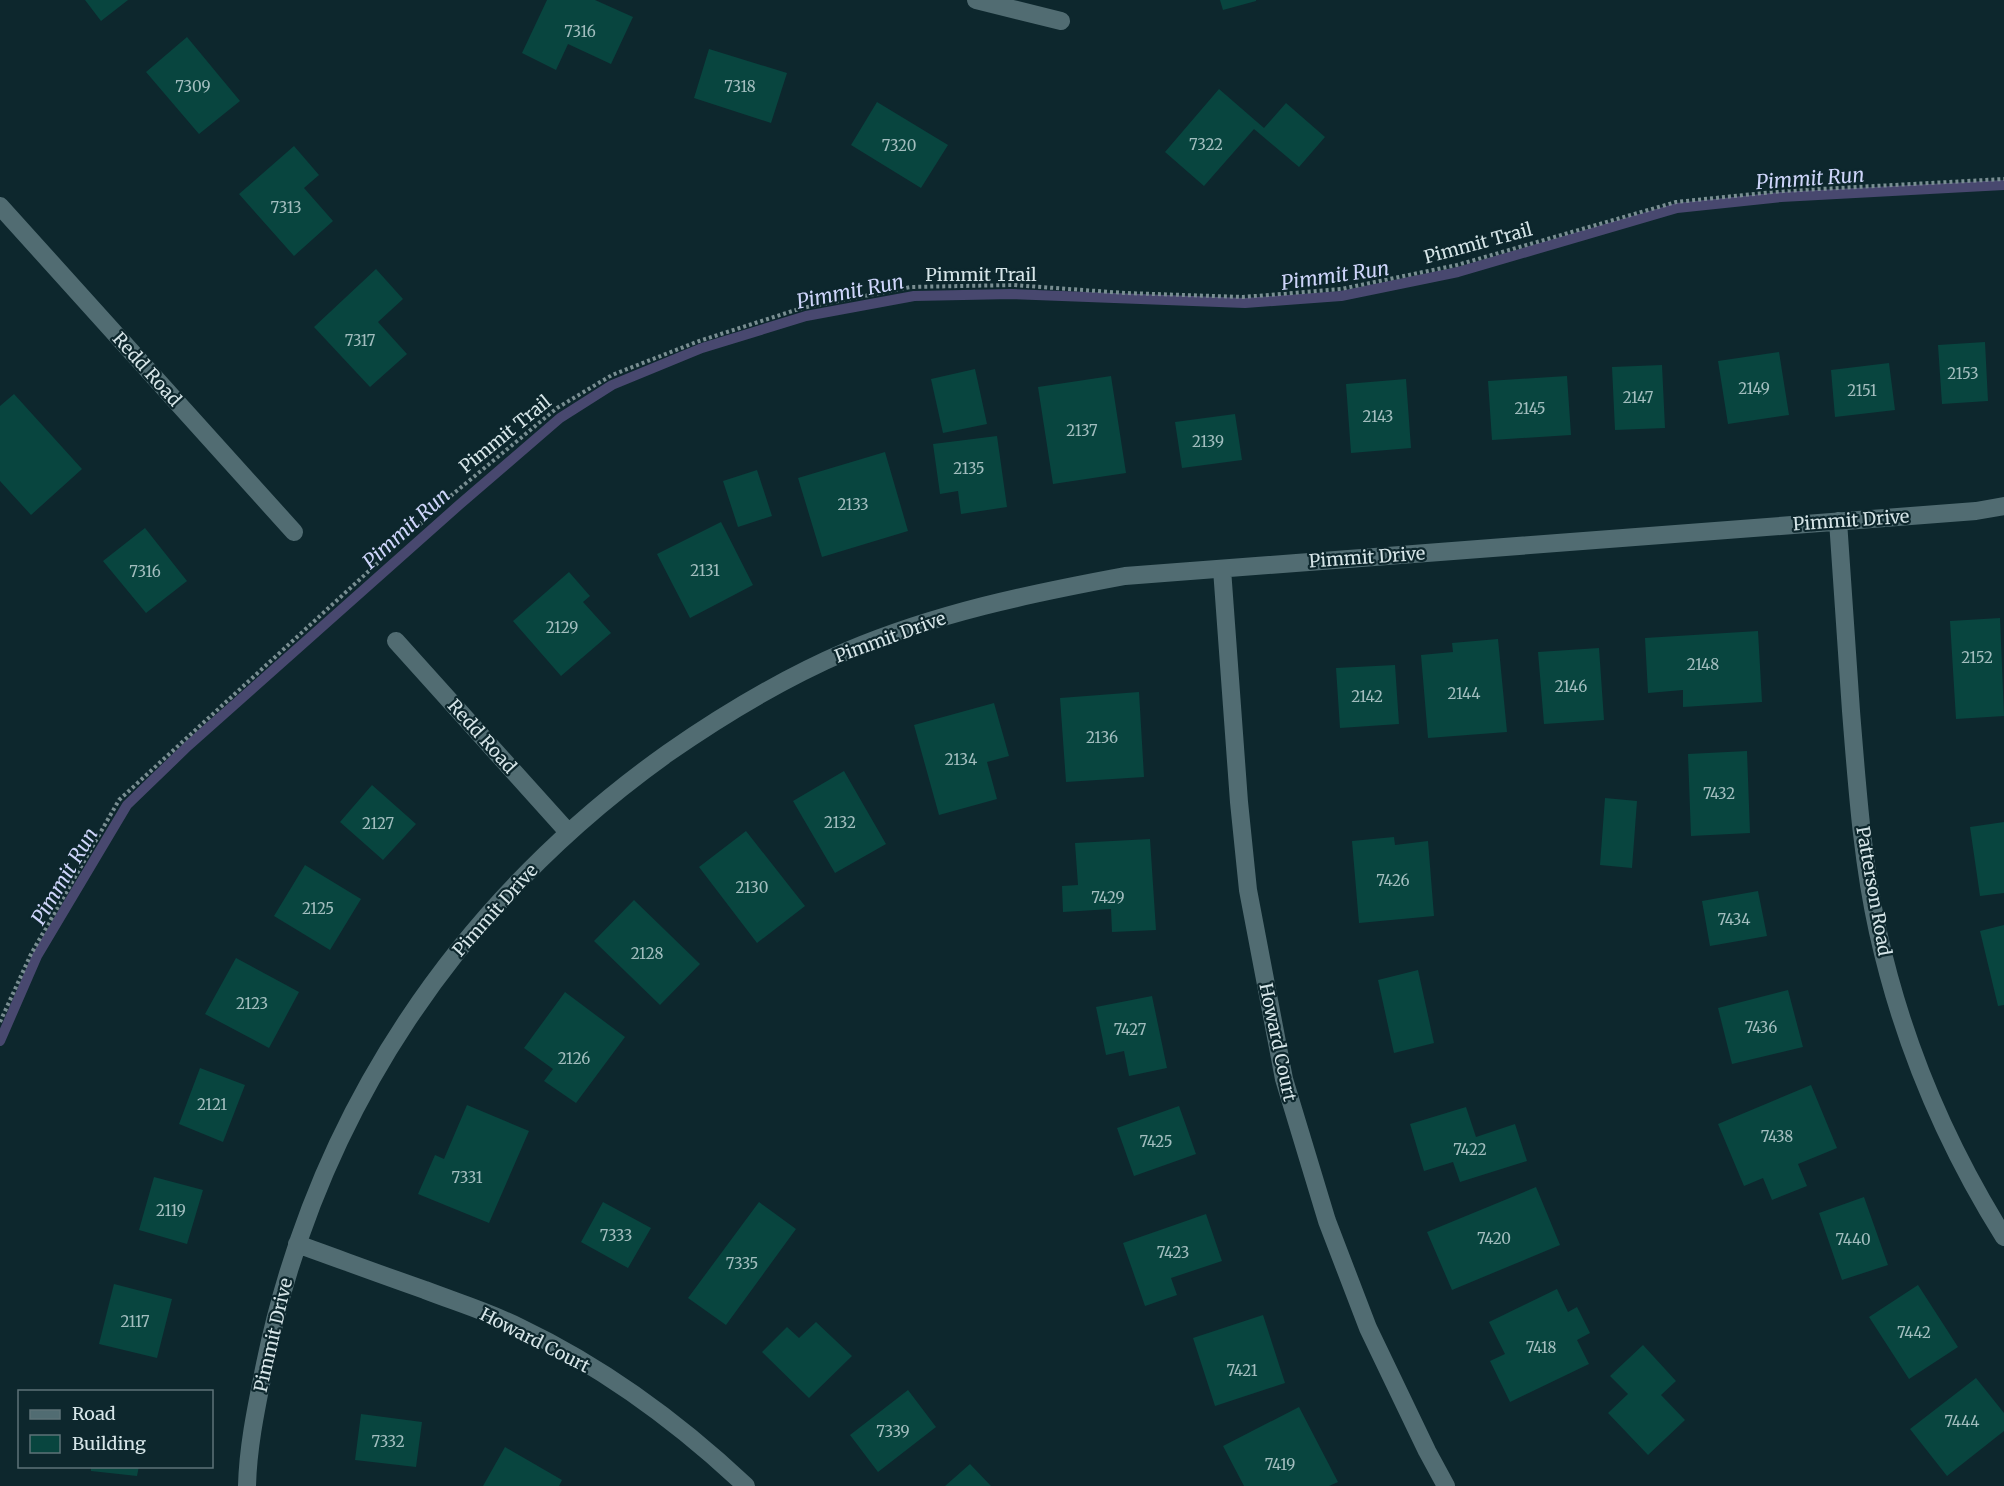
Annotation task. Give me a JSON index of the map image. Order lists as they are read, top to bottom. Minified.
{"streets":{"street":["Redd Road","Pimmit Drive","Patterson Road","Howard Court"],"path":["Pimmit Trail"]},"crossings":[["Redd Road","Pimmit Drive"],["Pimmit Drive","Patterson Road"],["Pimmit Drive","Howard Court"]],"water":["Pimmit Run"],"house_numbers":["7316","7309","7318","7322","7320","7313","7317","2153","2149","2151","2147","2145","2143","2137","2139","2135","2133","2131","7316","2129","2152","2148","2146","2144","2142","2136","2134","7432","2132","2127","7426","2130","7429","2125","7434","2128","2123","7436","7427","2126","2121","7438","7425","7422","7331","2119","7333","7420","7440","7423","7335","2117","7442","7418","7421","7444","7339","7332","7419"],"legend":["Road","Building"]}
